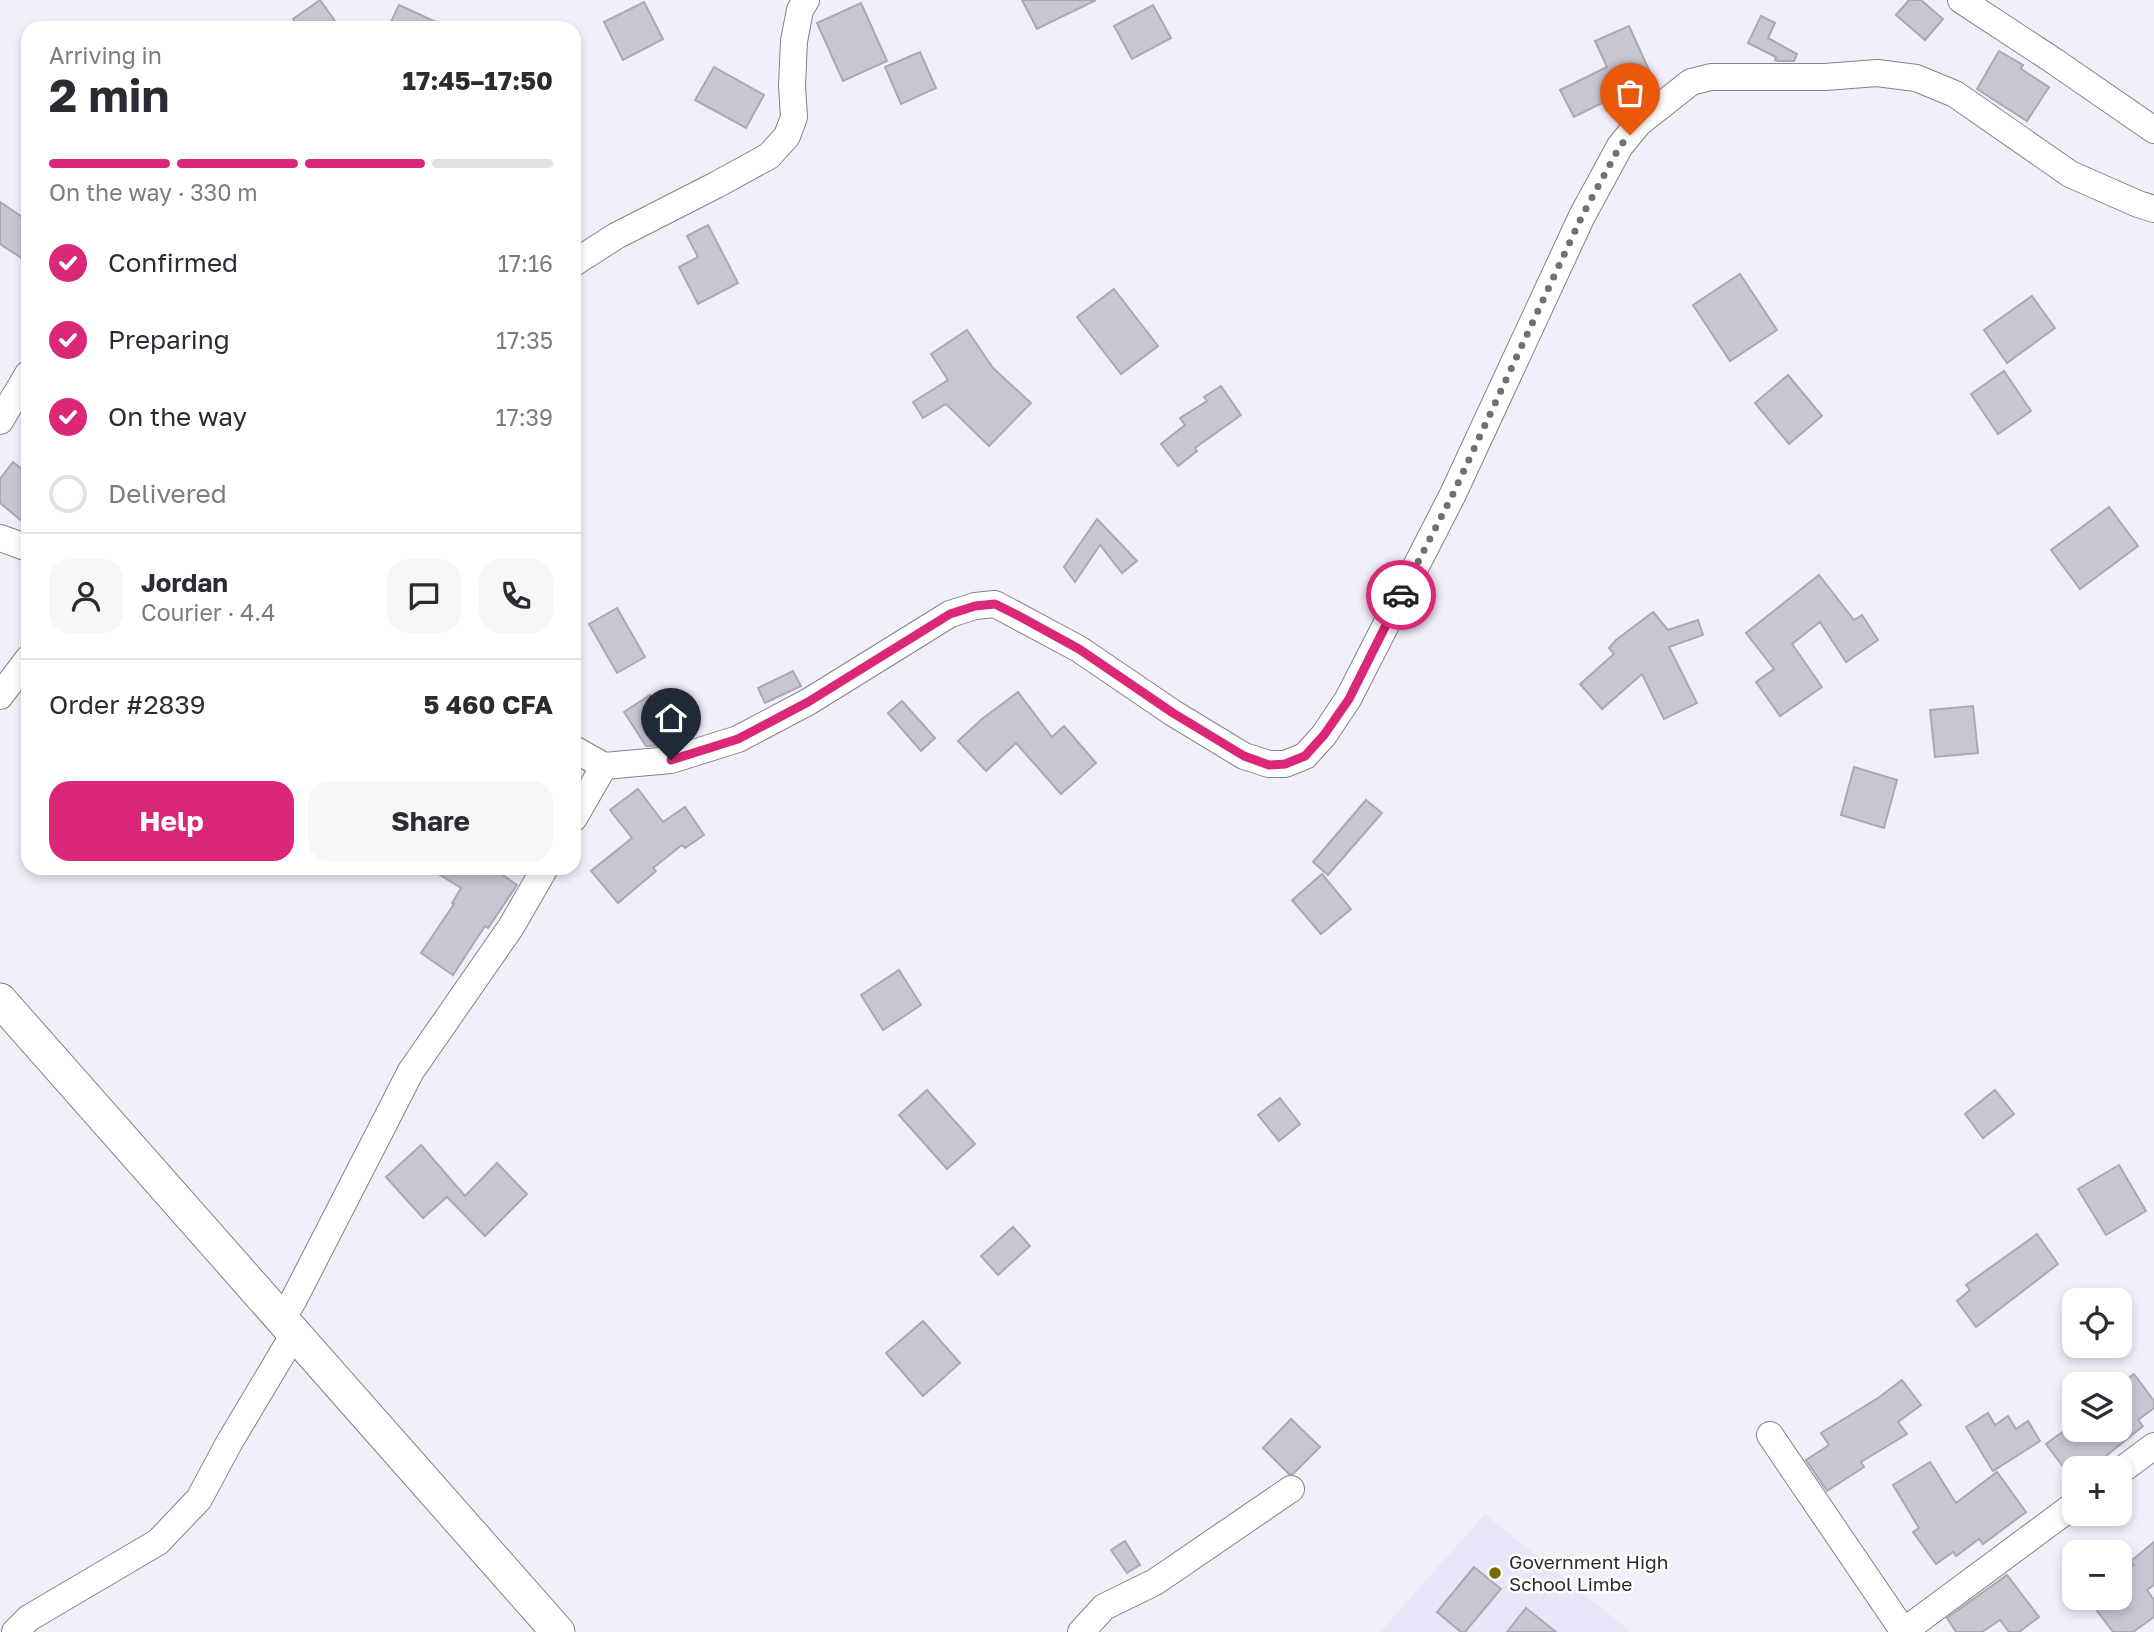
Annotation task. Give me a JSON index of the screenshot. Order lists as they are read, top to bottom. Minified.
{"places":["Government High School Limbe"],"page":{"heading":["2 min","Arriving in","17:45–17:50"],"panel":["Jordan","Courier · 4.4","Order #2839","5 460 CFA"],"bar":"On the way · 330 m","list":[["Confirmed","17:16"],["Preparing","17:35"],["On the way","17:39"],"Delivered"],"buttons":["Help","Share"],"map_buttons":["+","−"]}}
